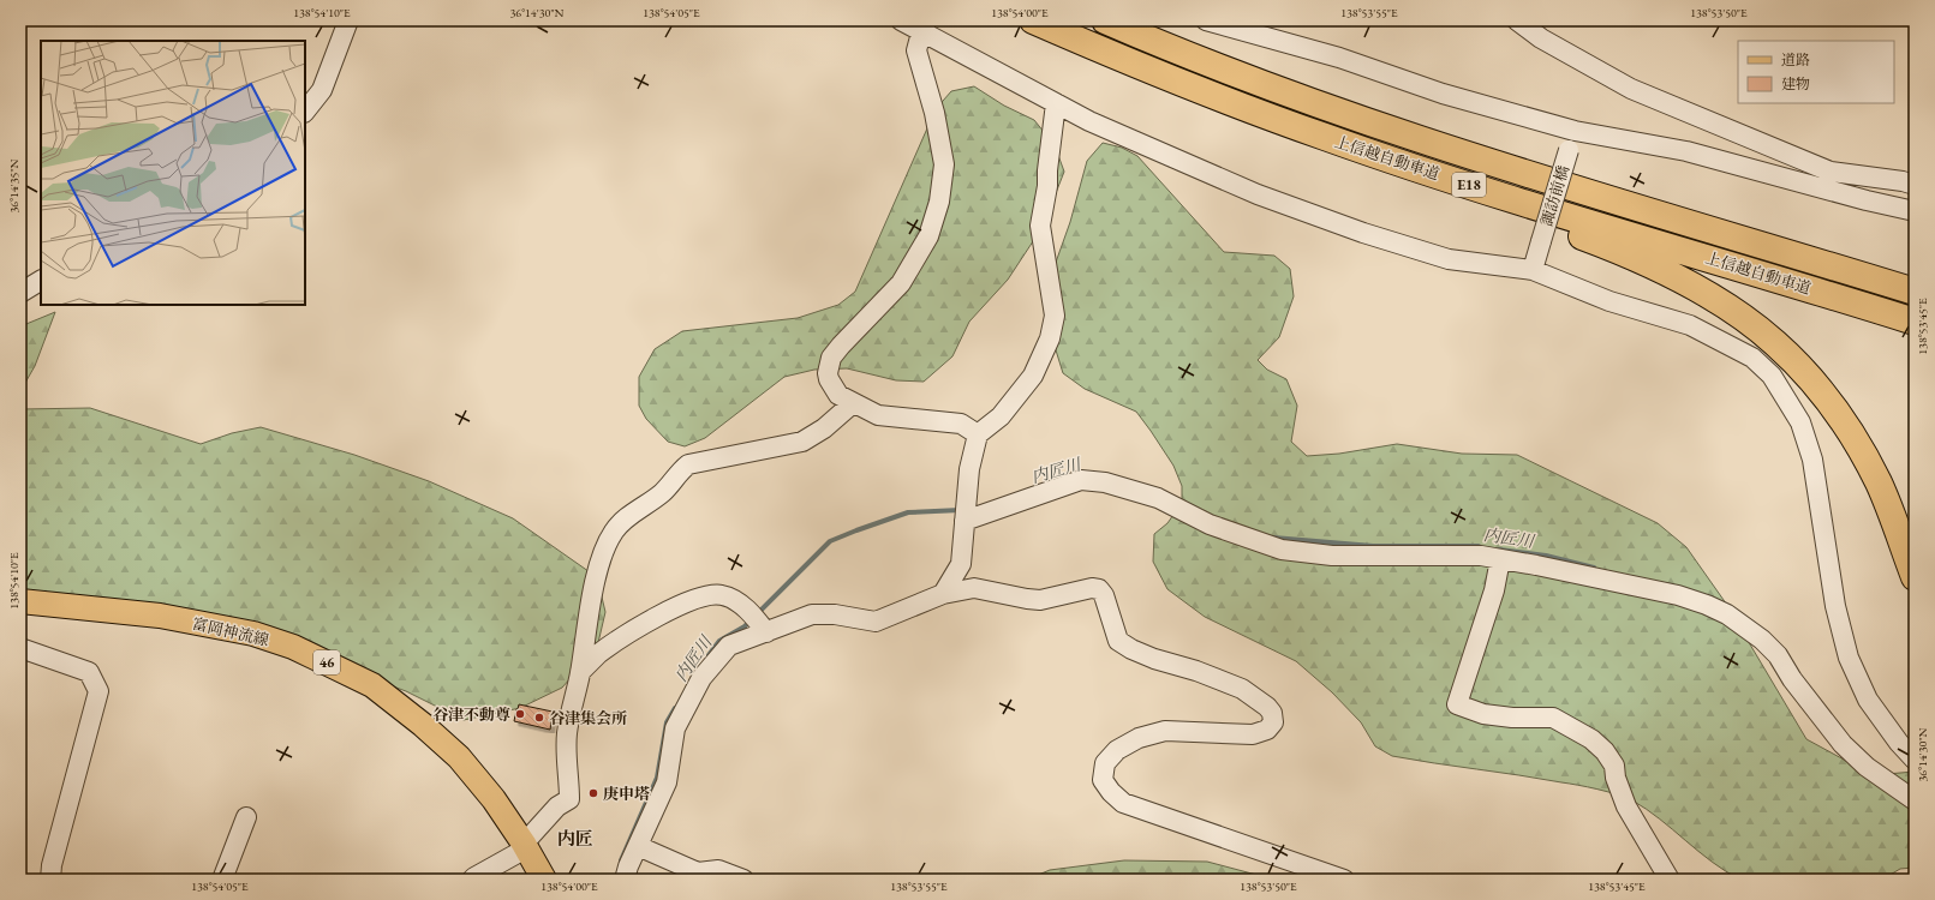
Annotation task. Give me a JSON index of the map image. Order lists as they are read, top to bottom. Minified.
{"streets":{"highway":["上信越自動車道","E18"],"main road":["富岡神流線","46"],"street":["諏訪前橋"]},"districts":["内匠"],"water":["内匠川"],"places":["谷津不動尊","谷津集会所","庚申塔"],"legend":["道路","建物"],"coordinates":["138°54'10\"E","36°14'30\"N","138°54'05\"E","138°54'00\"E","138°53'55\"E","138°53'50\"E","36°14'35\"N","138°53'45\"E"]}
